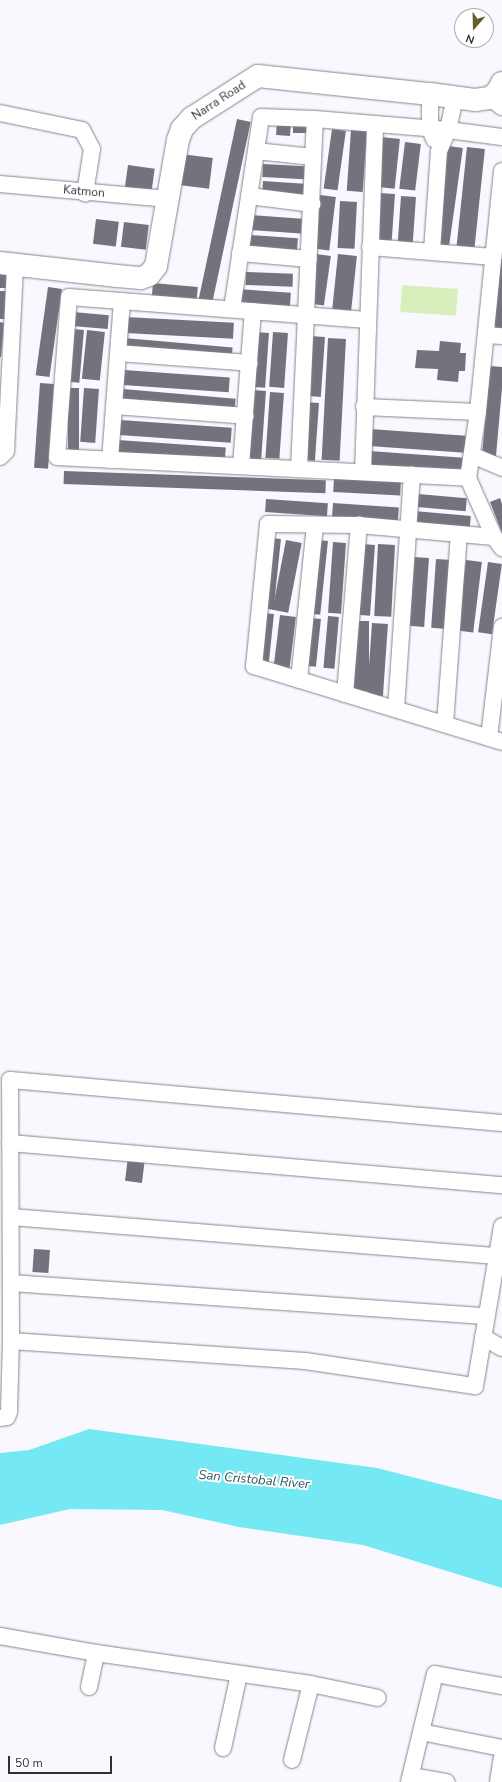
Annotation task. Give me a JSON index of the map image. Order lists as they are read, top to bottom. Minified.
{"streets":{"main road":["Narra Road"],"street":["Katmon"]},"crossings":[["Narra Road","Katmon"]],"water":["San Cristobal River"],"scale_bar":"50 m","north":"bottom"}
